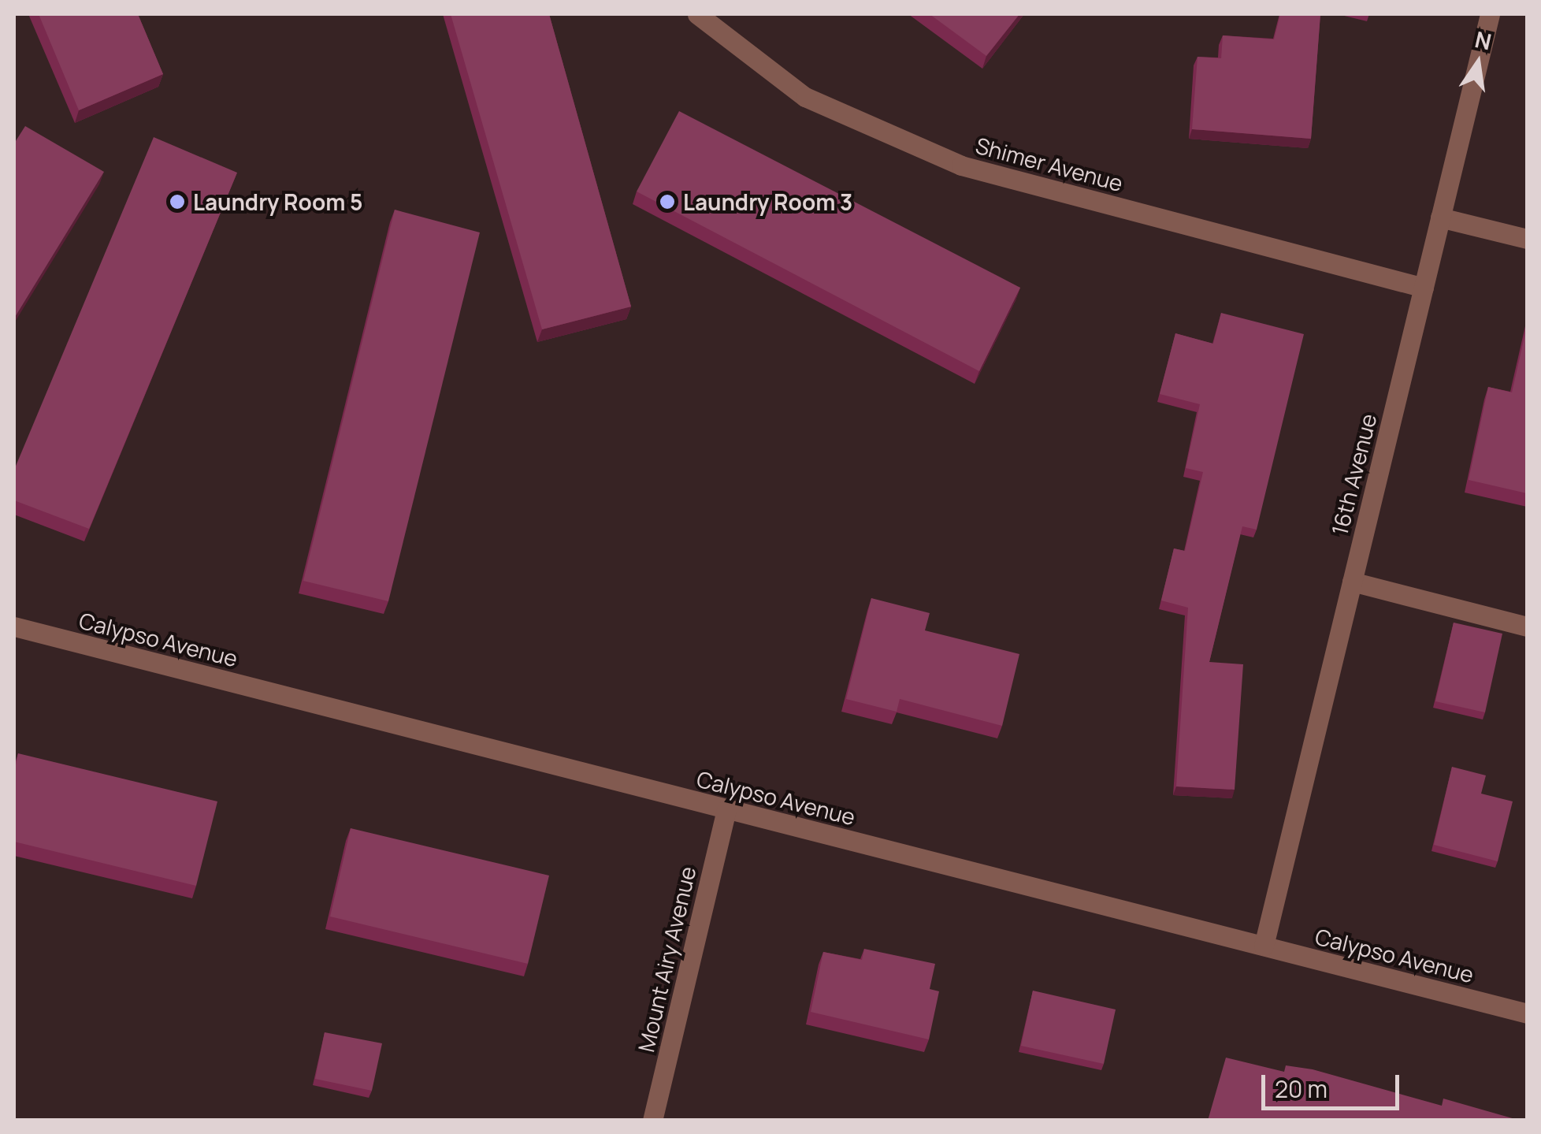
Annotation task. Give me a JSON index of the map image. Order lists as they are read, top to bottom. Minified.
{"streets":{"street":["Shimer Avenue","16th Avenue","Calypso Avenue","Mount Airy Avenue"]},"crossings":[["Shimer Avenue","16th Avenue"],["16th Avenue","Calypso Avenue"],["Calypso Avenue","Mount Airy Avenue"]],"places":["Laundry Room 5","Laundry Room 3"],"scale_bar":"20 m","north":"top"}
